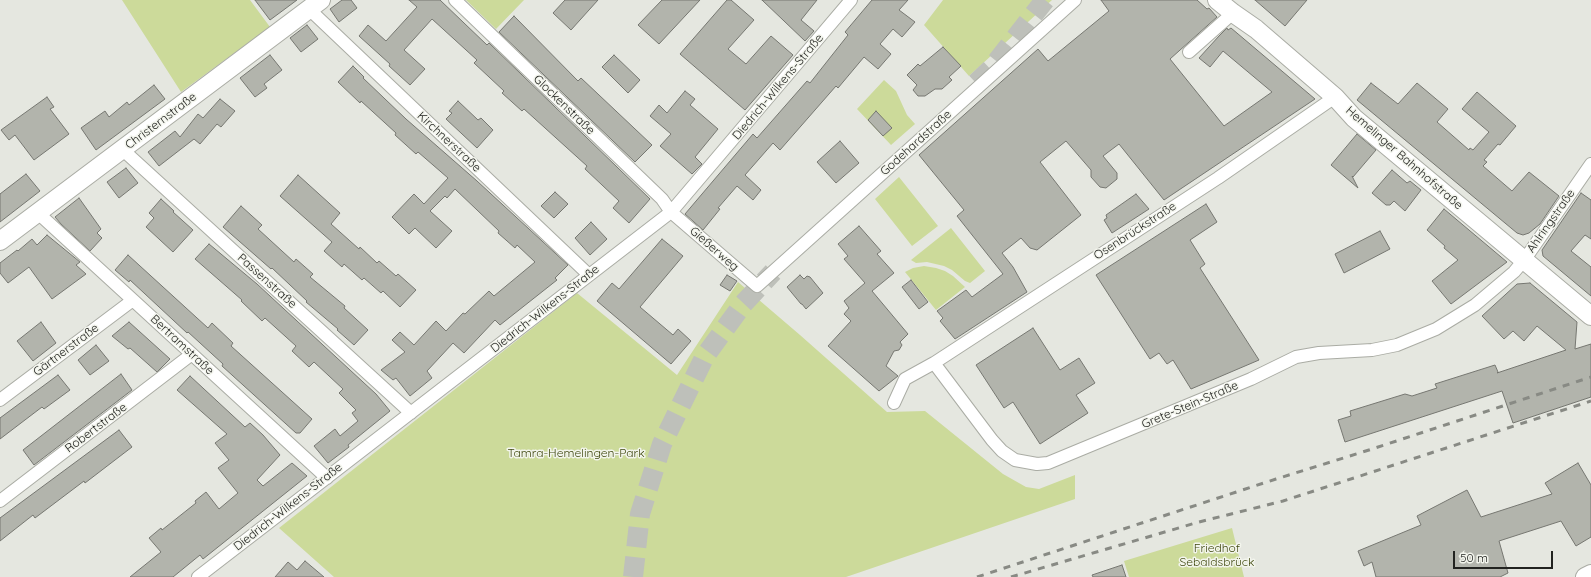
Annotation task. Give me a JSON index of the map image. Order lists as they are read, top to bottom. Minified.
{"streets":{"street":["Diedrich-Wilkens-Straße","Glockenstraße","Christernstraße","Kirchnerstraße","Godehardstraße","Hemelinger Bahnhofstraße","Ahlringstraße","Osenbrückstraße","Gießerweg","Passenstraße","Bertramstraße","Gärtnerstraße","Grete-Stein-Straße","Robertstraße"]},"crossings":[["Diedrich-Wilkens-Straße","Glockenstraße"],["Diedrich-Wilkens-Straße","Kirchnerstraße"],["Diedrich-Wilkens-Straße","Gießerweg"],["Diedrich-Wilkens-Straße","Passenstraße"],["Diedrich-Wilkens-Straße","Bertramstraße"],["Glockenstraße","Gießerweg"],["Christernstraße","Kirchnerstraße"],["Christernstraße","Passenstraße"],["Christernstraße","Bertramstraße"],["Godehardstraße","Gießerweg"],["Hemelinger Bahnhofstraße","Ahlringstraße"],["Hemelinger Bahnhofstraße","Osenbrückstraße"],["Hemelinger Bahnhofstraße","Grete-Stein-Straße"],["Ahlringstraße","Grete-Stein-Straße"],["Osenbrückstraße","Grete-Stein-Straße"],["Bertramstraße","Gärtnerstraße"],["Bertramstraße","Robertstraße"]],"parks":["Tamra-Hemelingen-Park","Friedhof Sebaldsbrück"],"scale_bar":"50 m"}
